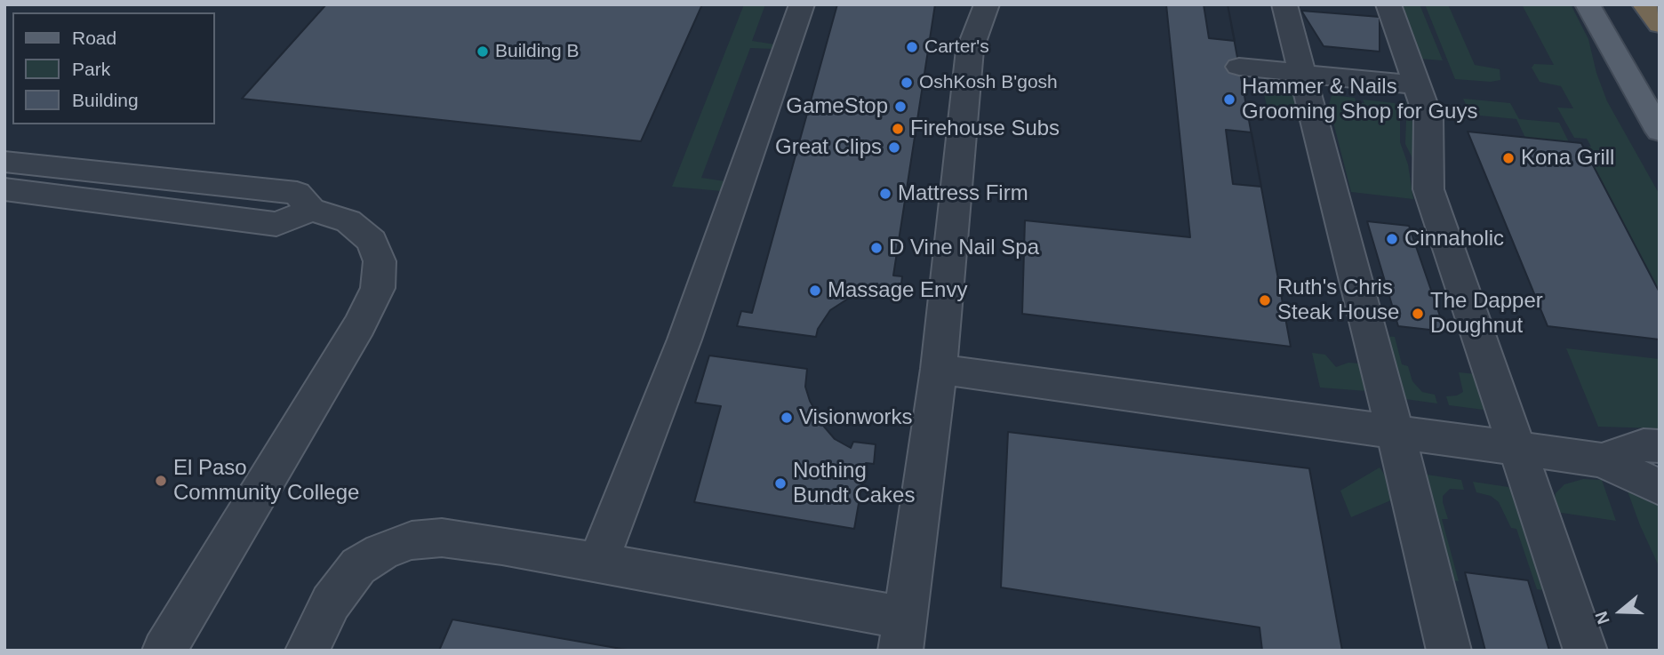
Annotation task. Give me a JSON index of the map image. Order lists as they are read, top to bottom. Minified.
{"places":["Carter's","Building B","OshKosh B'gosh","Hammer & Nails Grooming Shop for Guys","GameStop","Firehouse Subs","Great Clips","Kona Grill","Mattress Firm","Cinnaholic","D Vine Nail Spa","Massage Envy","Ruth's Chris Steak House","The Dapper Doughnut","Visionworks","El Paso Community College","Nothing Bundt Cakes"],"legend":["Road","Park","Building"],"north":"left"}
